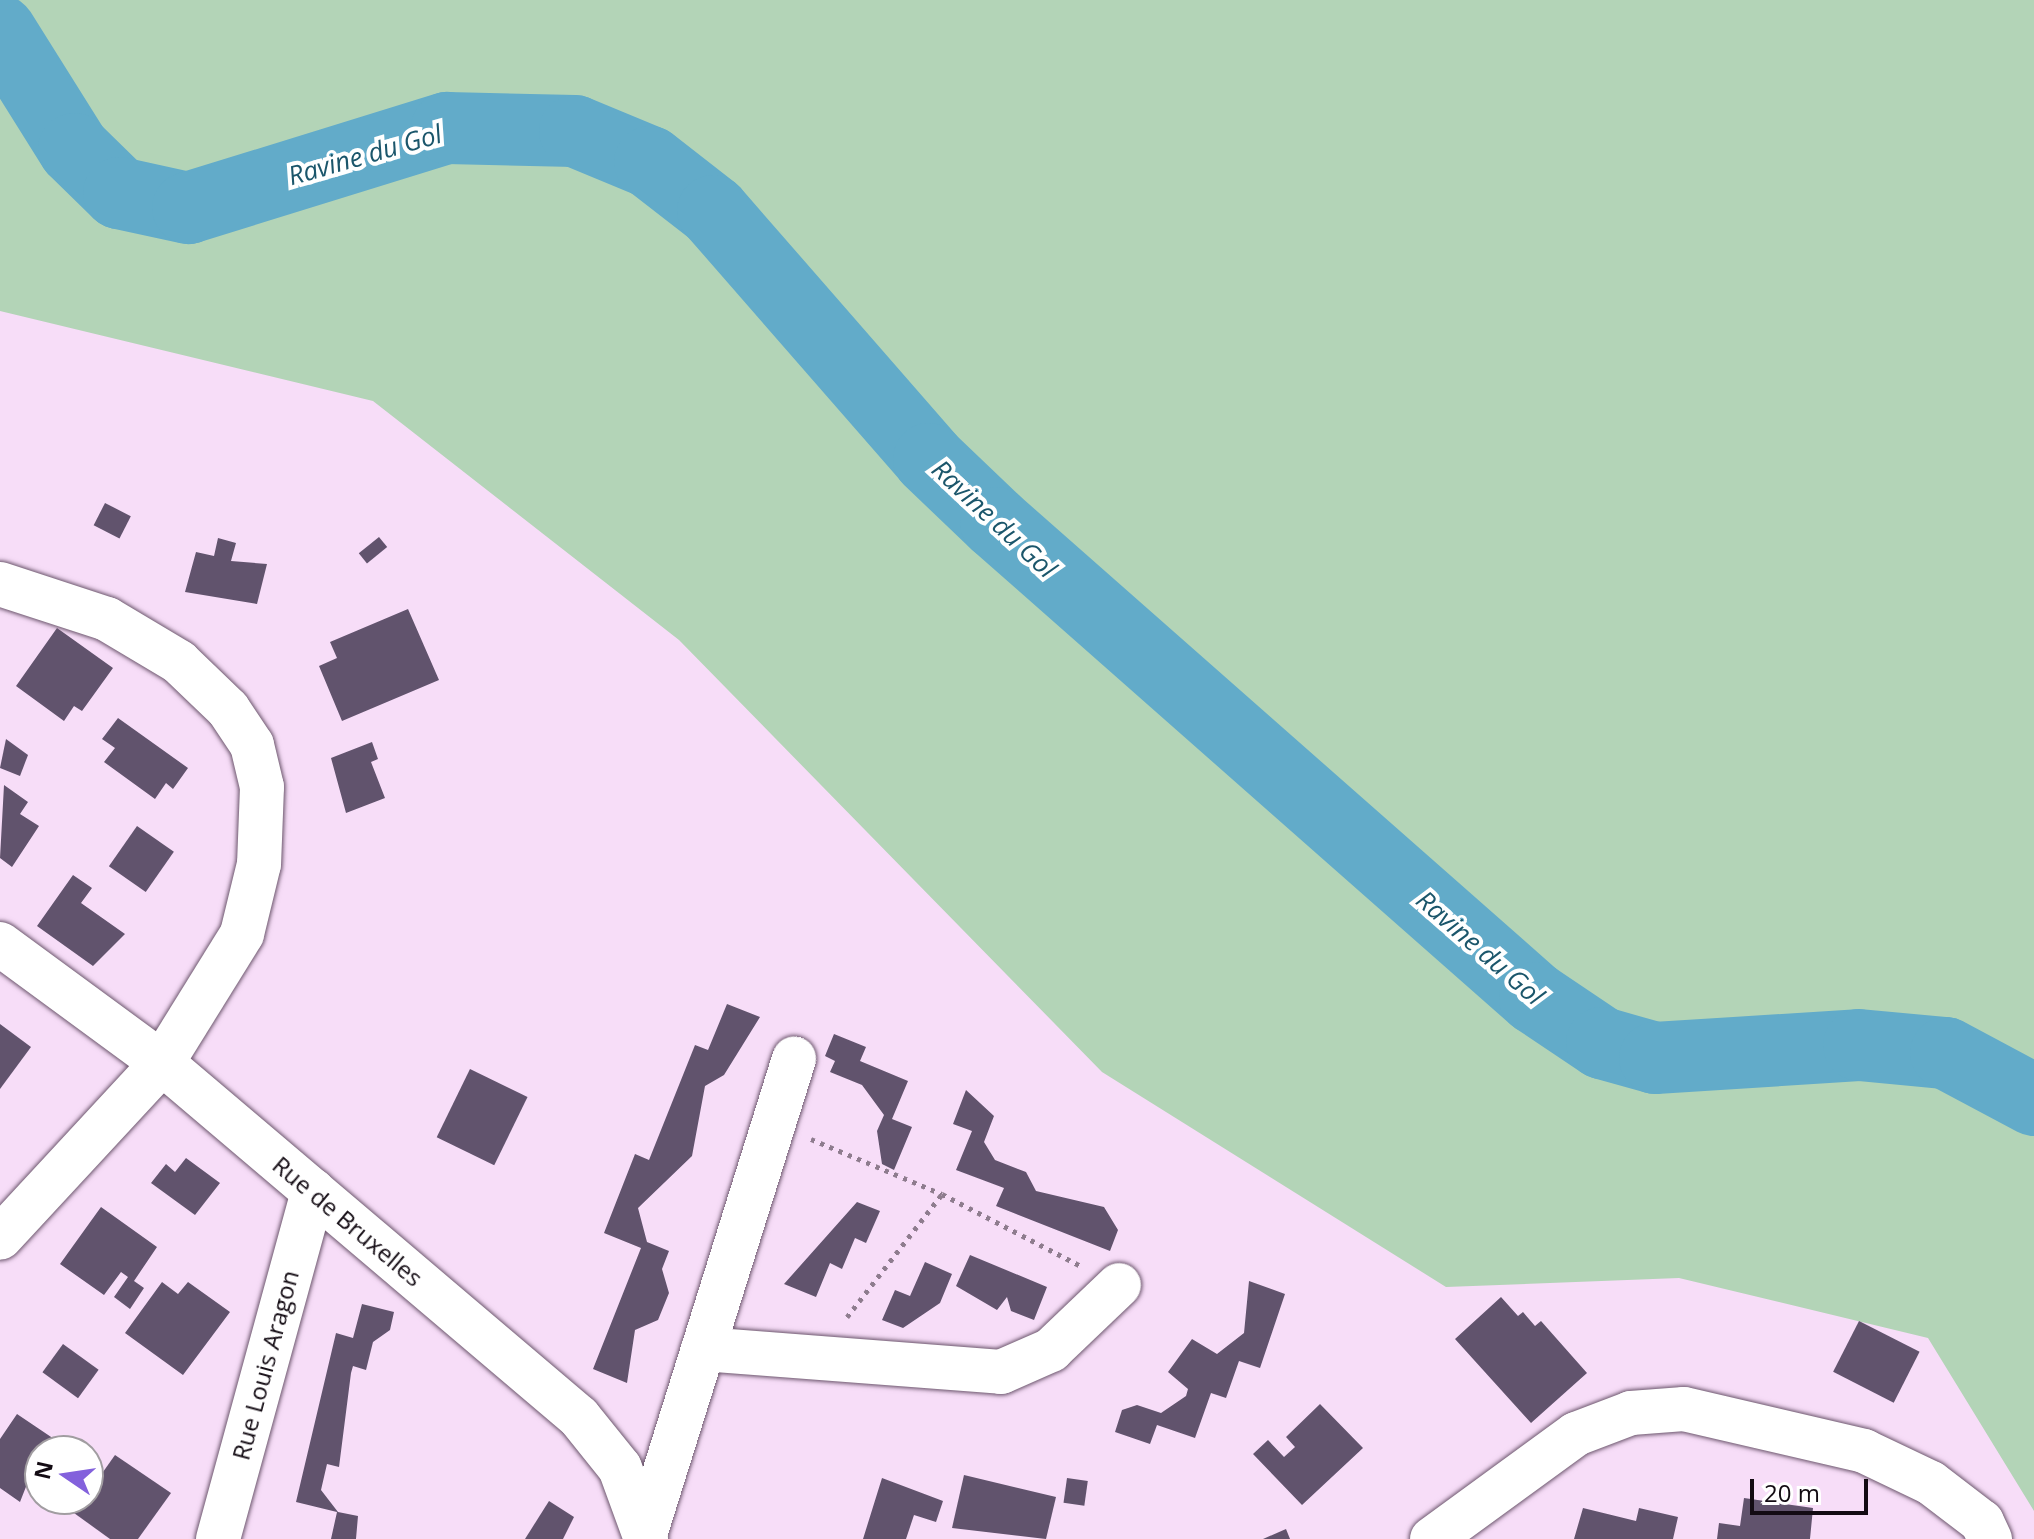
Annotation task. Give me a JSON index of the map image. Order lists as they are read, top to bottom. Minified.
{"streets":{"street":["Rue de Bruxelles","Rue Louis Aragon"]},"crossings":[["Rue de Bruxelles","Rue Louis Aragon"]],"water":["Ravine du Gol"],"scale_bar":"20 m","north":"left"}
